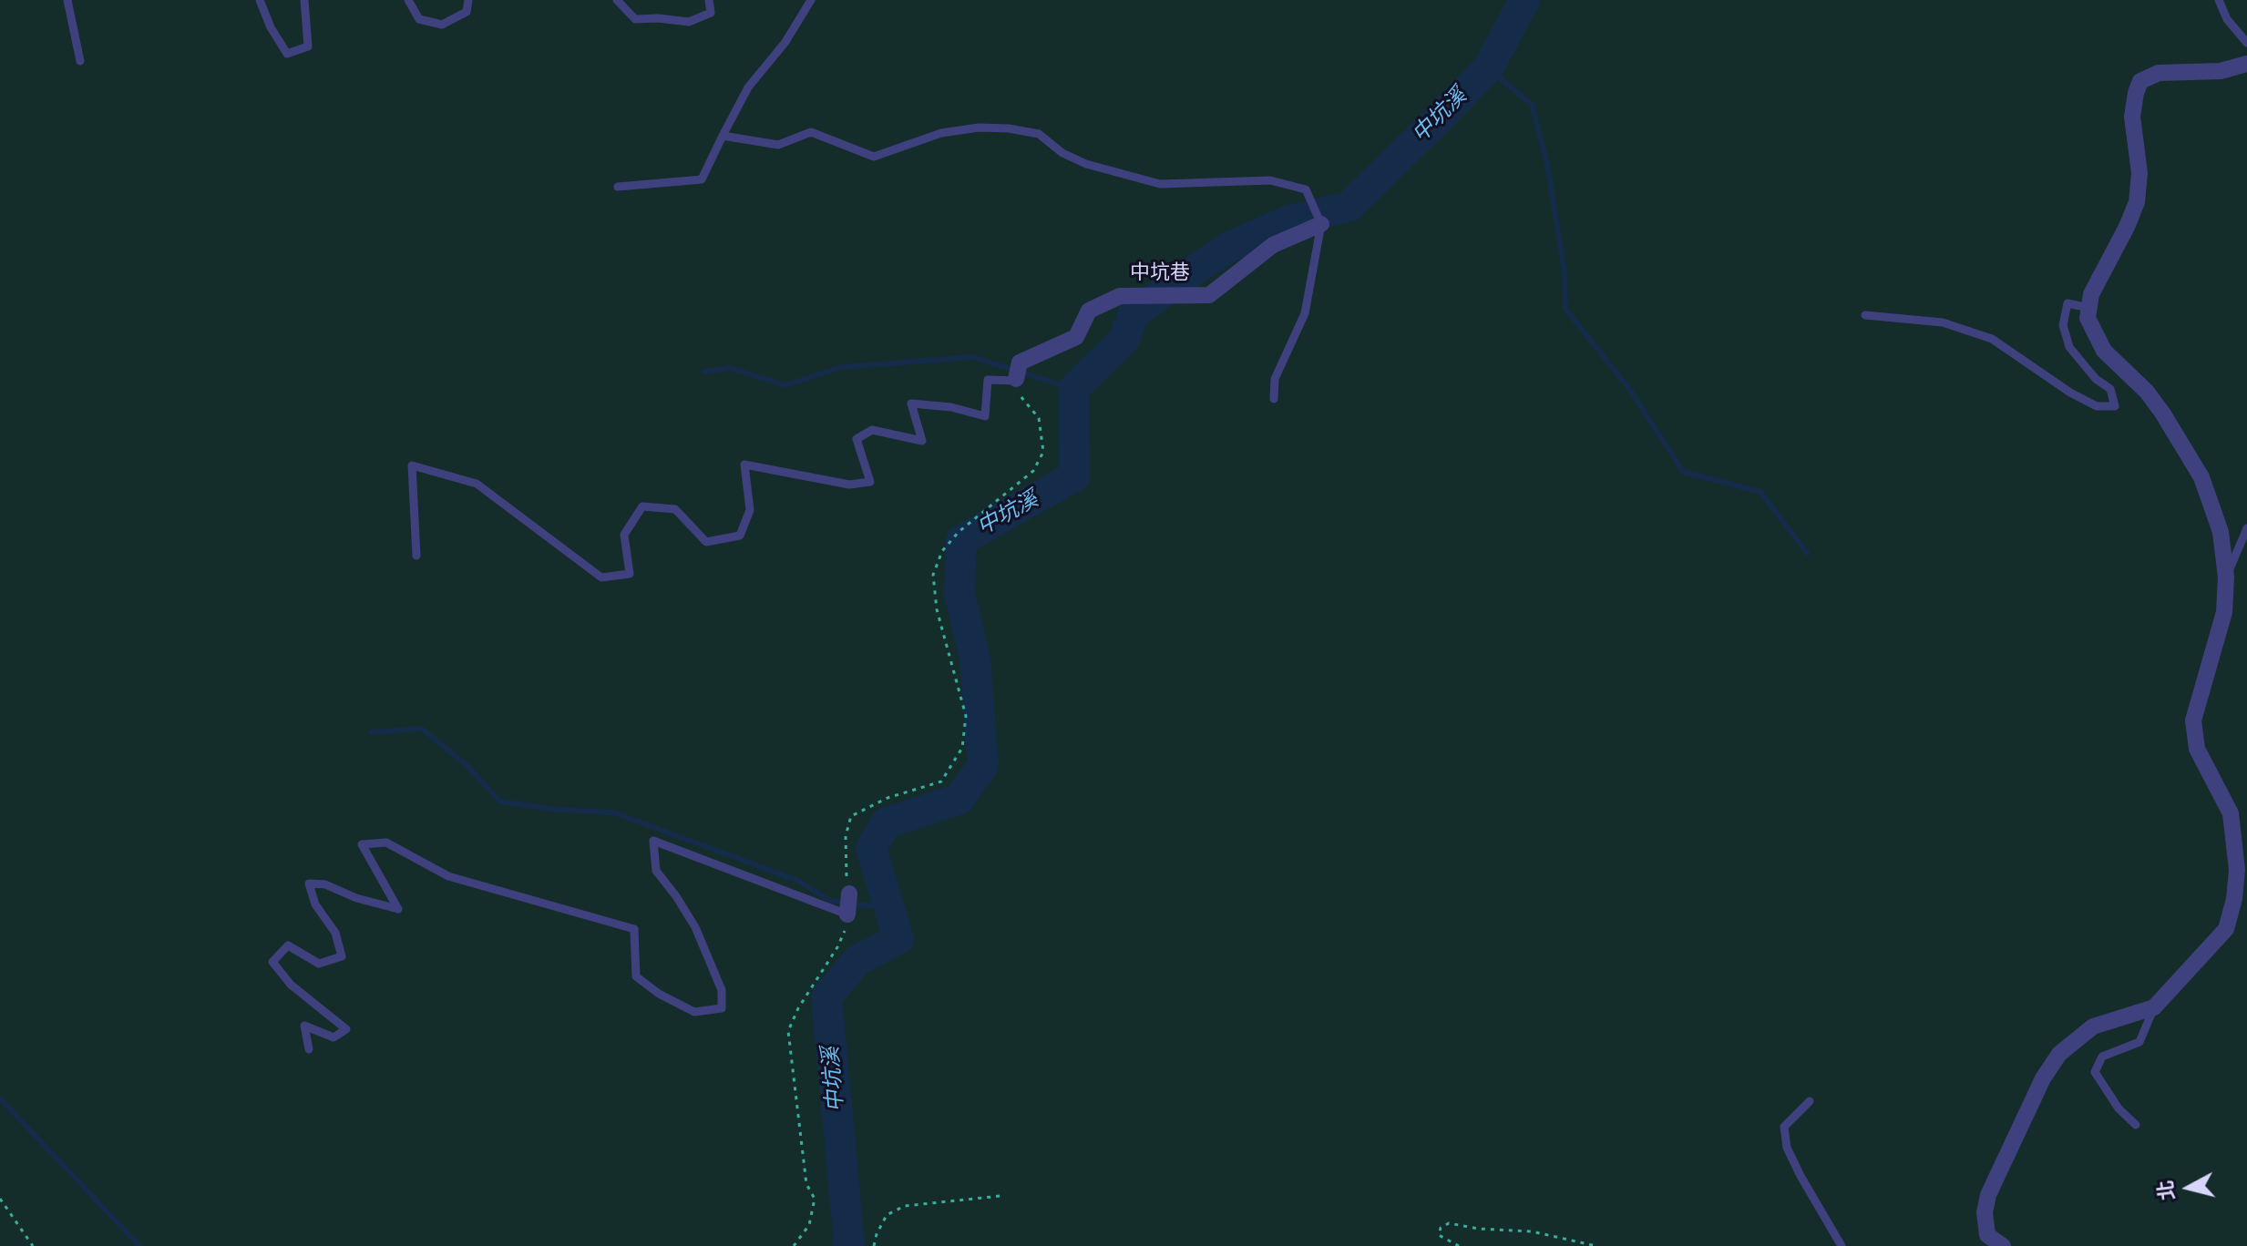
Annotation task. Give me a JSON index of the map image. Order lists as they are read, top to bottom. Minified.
{"streets":{"street":["中坑巷"]},"water":["中坑溪"],"north":"left"}
